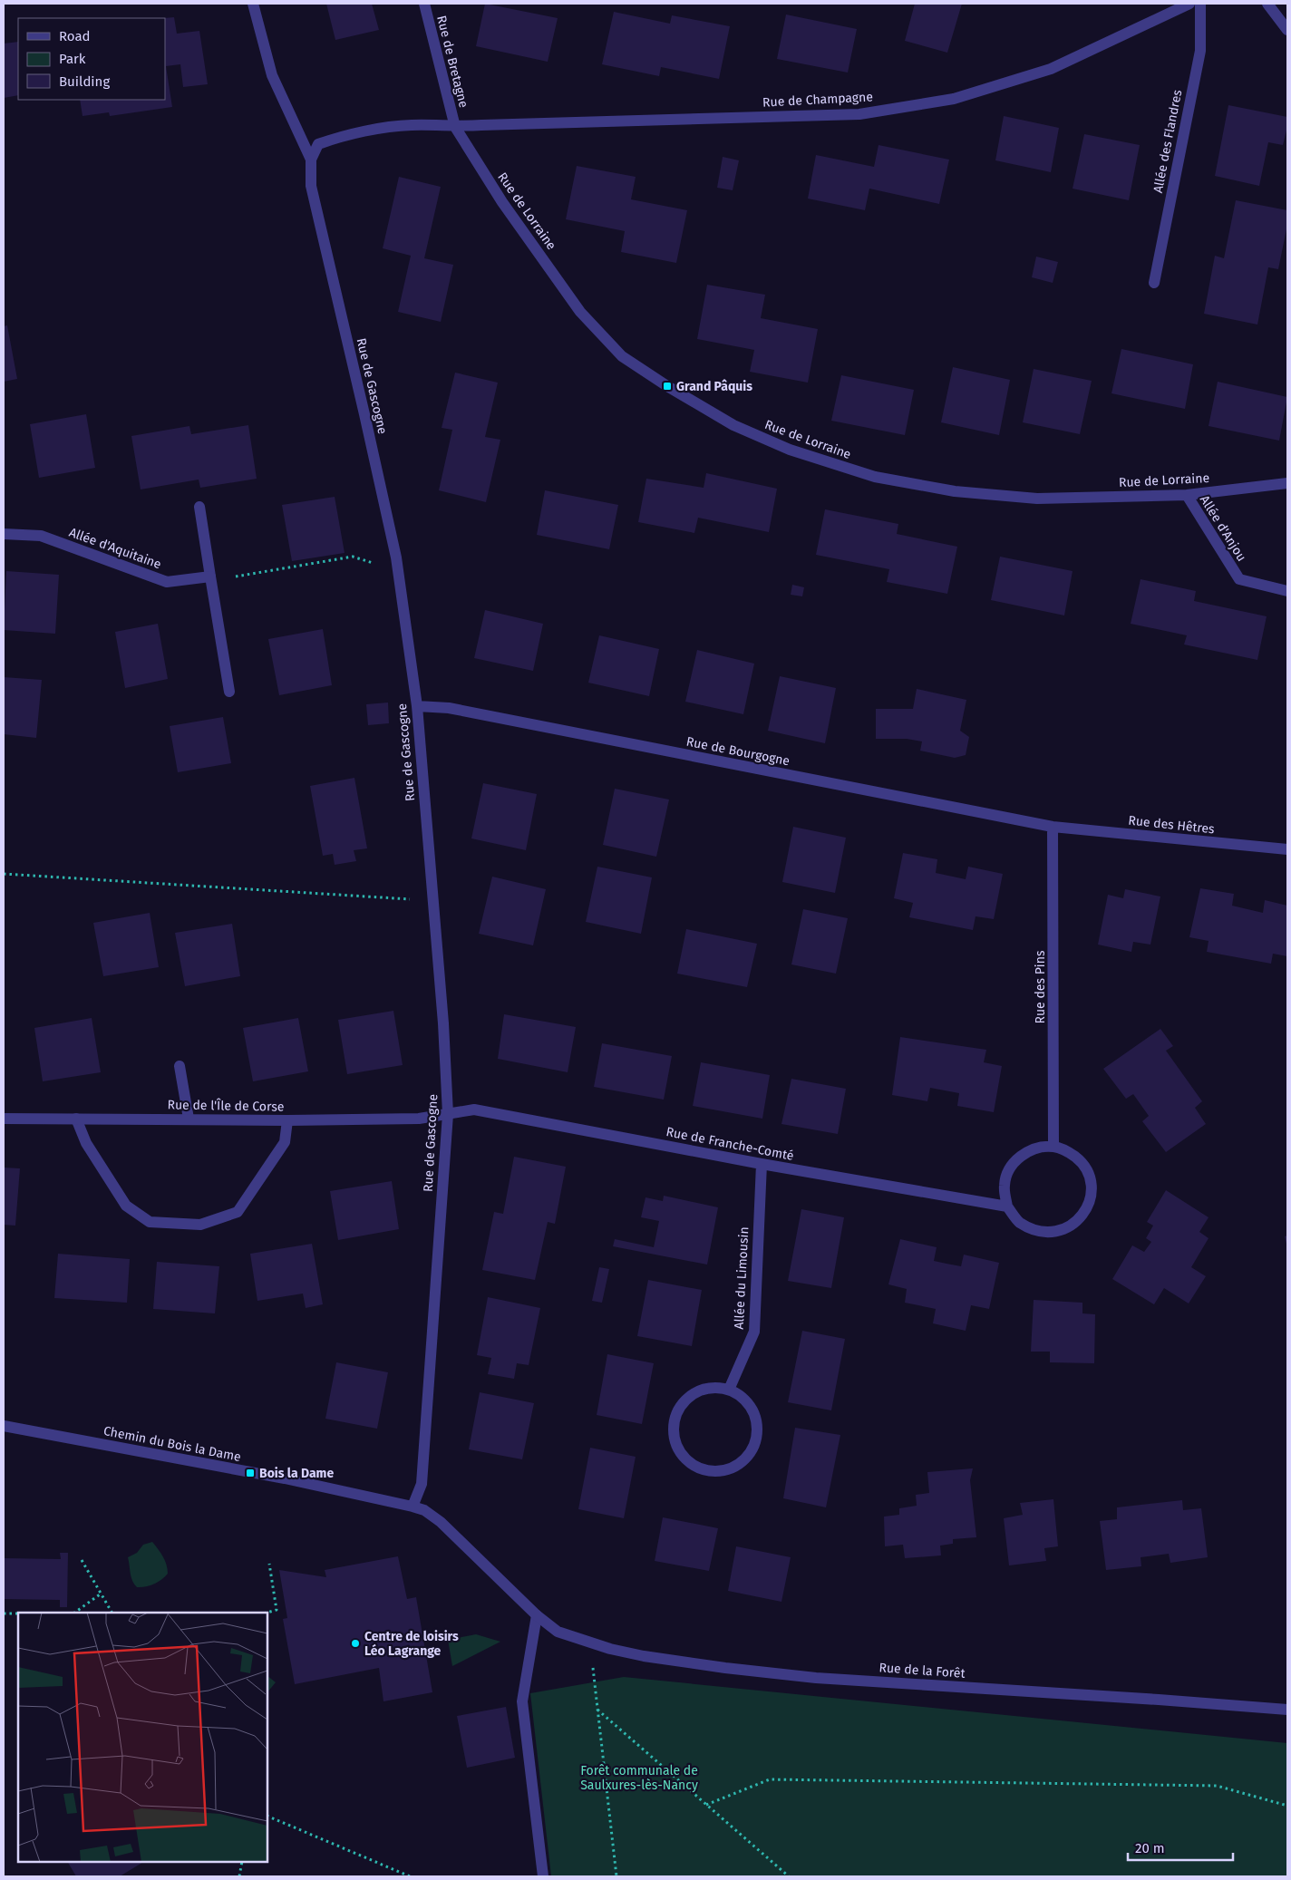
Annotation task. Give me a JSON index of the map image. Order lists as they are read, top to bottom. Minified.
{"streets":{"street":["Rue de Bretagne","Rue de Champagne","Allée des Flandres","Rue de Lorraine","Rue de Gascogne","Allée d'Anjou","Allée d'Aquitaine","Rue de Bourgogne","Rue des Hêtres","Rue des Pins","Rue de l'Île de Corse","Rue de Franche-Comté","Allée du Limousin","Chemin du Bois la Dame","Rue de la Forêt"]},"crossings":[["Rue de Bretagne","Rue de Champagne"],["Rue de Bretagne","Rue de Lorraine"],["Rue de Champagne","Rue de Lorraine"],["Rue de Lorraine","Allée d'Anjou"],["Rue de Gascogne","Rue de Bourgogne"],["Rue de Gascogne","Rue de l'Île de Corse"],["Rue de Gascogne","Rue de Franche-Comté"],["Rue de Gascogne","Chemin du Bois la Dame"],["Rue de Bourgogne","Rue des Hêtres"],["Rue de Bourgogne","Rue des Pins"],["Rue des Hêtres","Rue des Pins"],["Rue des Pins","Rue de Franche-Comté"],["Rue de l'Île de Corse","Rue de Franche-Comté"],["Rue de Franche-Comté","Allée du Limousin"],["Chemin du Bois la Dame","Rue de la Forêt"]],"parks":["Forêt communale de Saulxures-lès-Nancy"],"places":{"transit":["Grand Pâquis","Bois la Dame"],"other":["Centre de loisirs Léo Lagrange"]},"legend":["Road","Park","Building"],"scale_bar":"20 m"}
